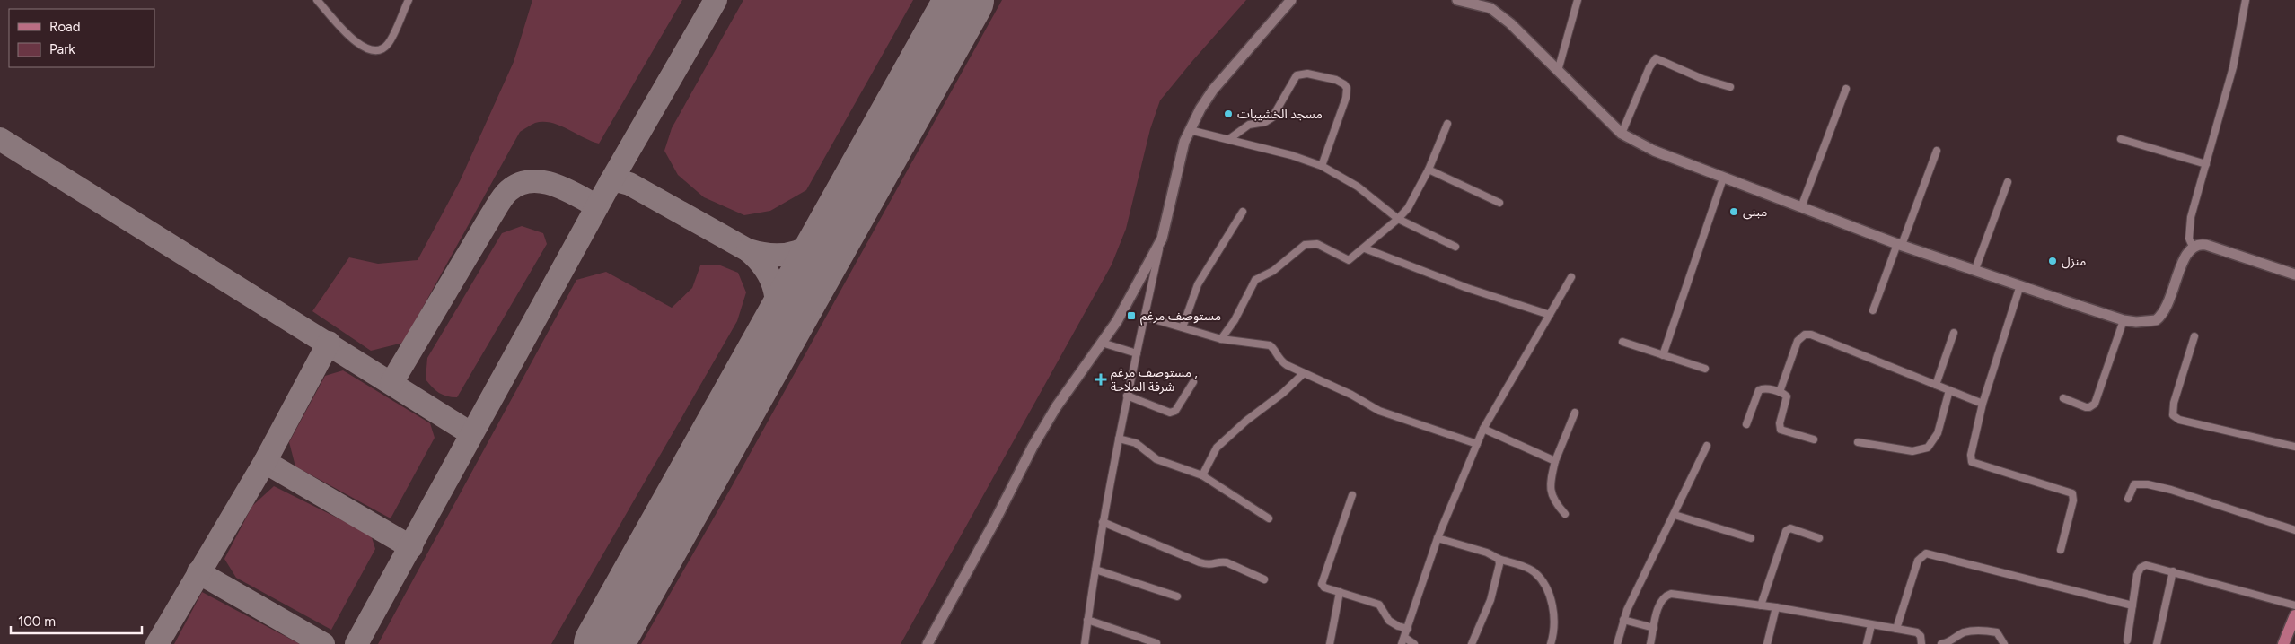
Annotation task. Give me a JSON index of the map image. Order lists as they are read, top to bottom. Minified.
{"places":{"other":["مسجد الخشيبات","مبنى","منزل"],"transit":["مستوصف مرغم"],"health":["مستوصف مرغم , شرفة الملاحة"]},"legend":["Road","Park"],"scale_bar":"100 m"}
